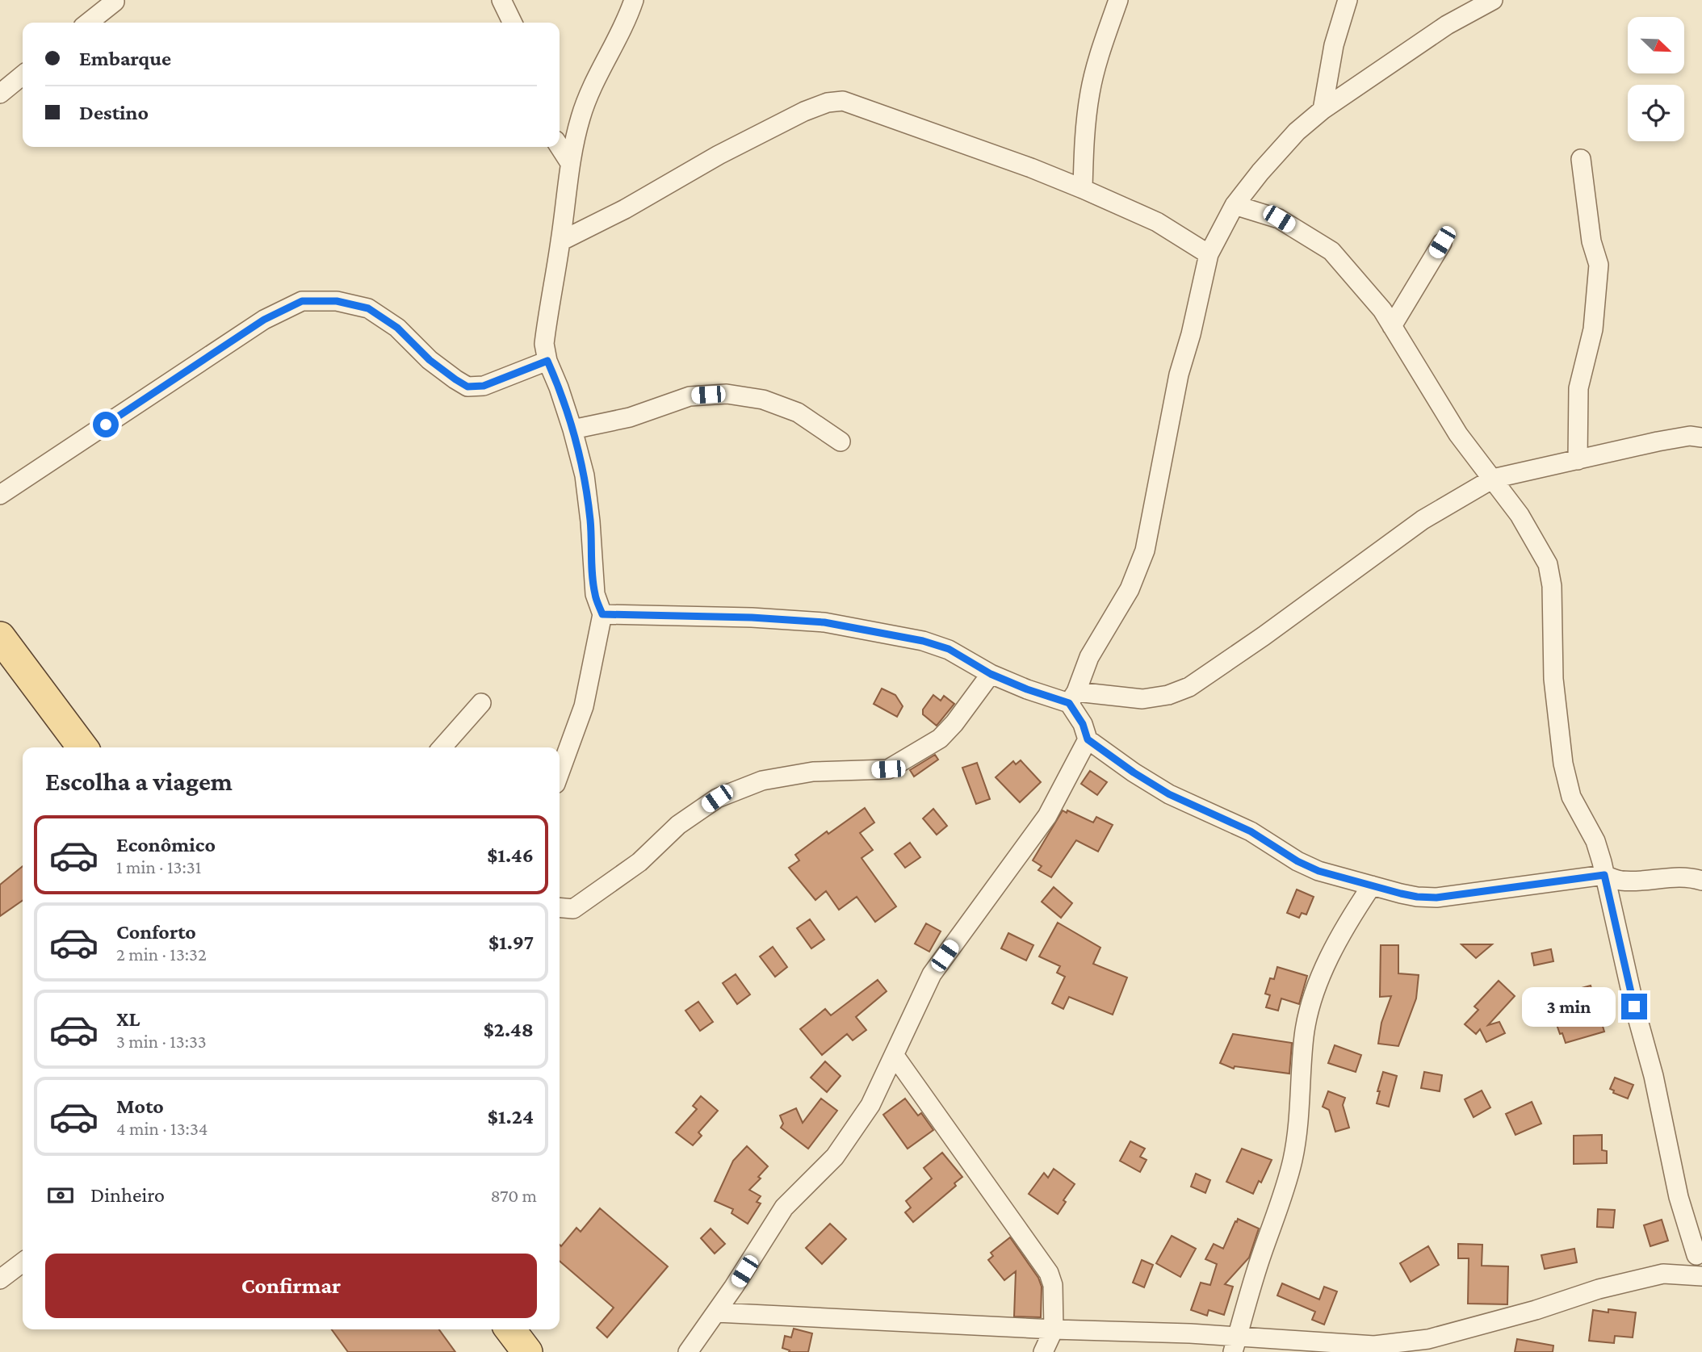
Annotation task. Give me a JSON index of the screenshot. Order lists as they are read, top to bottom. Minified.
{"north":"bottom right","page":{"banner":["Embarque","Destino"],"heading":"Escolha a viagem","list":[{"name":"Econômico","note":"1 min · 13:31","value":"$1.46"},{"name":"Conforto","note":"2 min · 13:32","value":"$1.97"},{"name":"XL","note":"3 min · 13:33","value":"$2.48"},{"name":"Moto","note":"4 min · 13:34","value":"$1.24"}],"bubble":"3 min","pay":["Dinheiro","870 m"],"buttons":"Confirmar"}}
